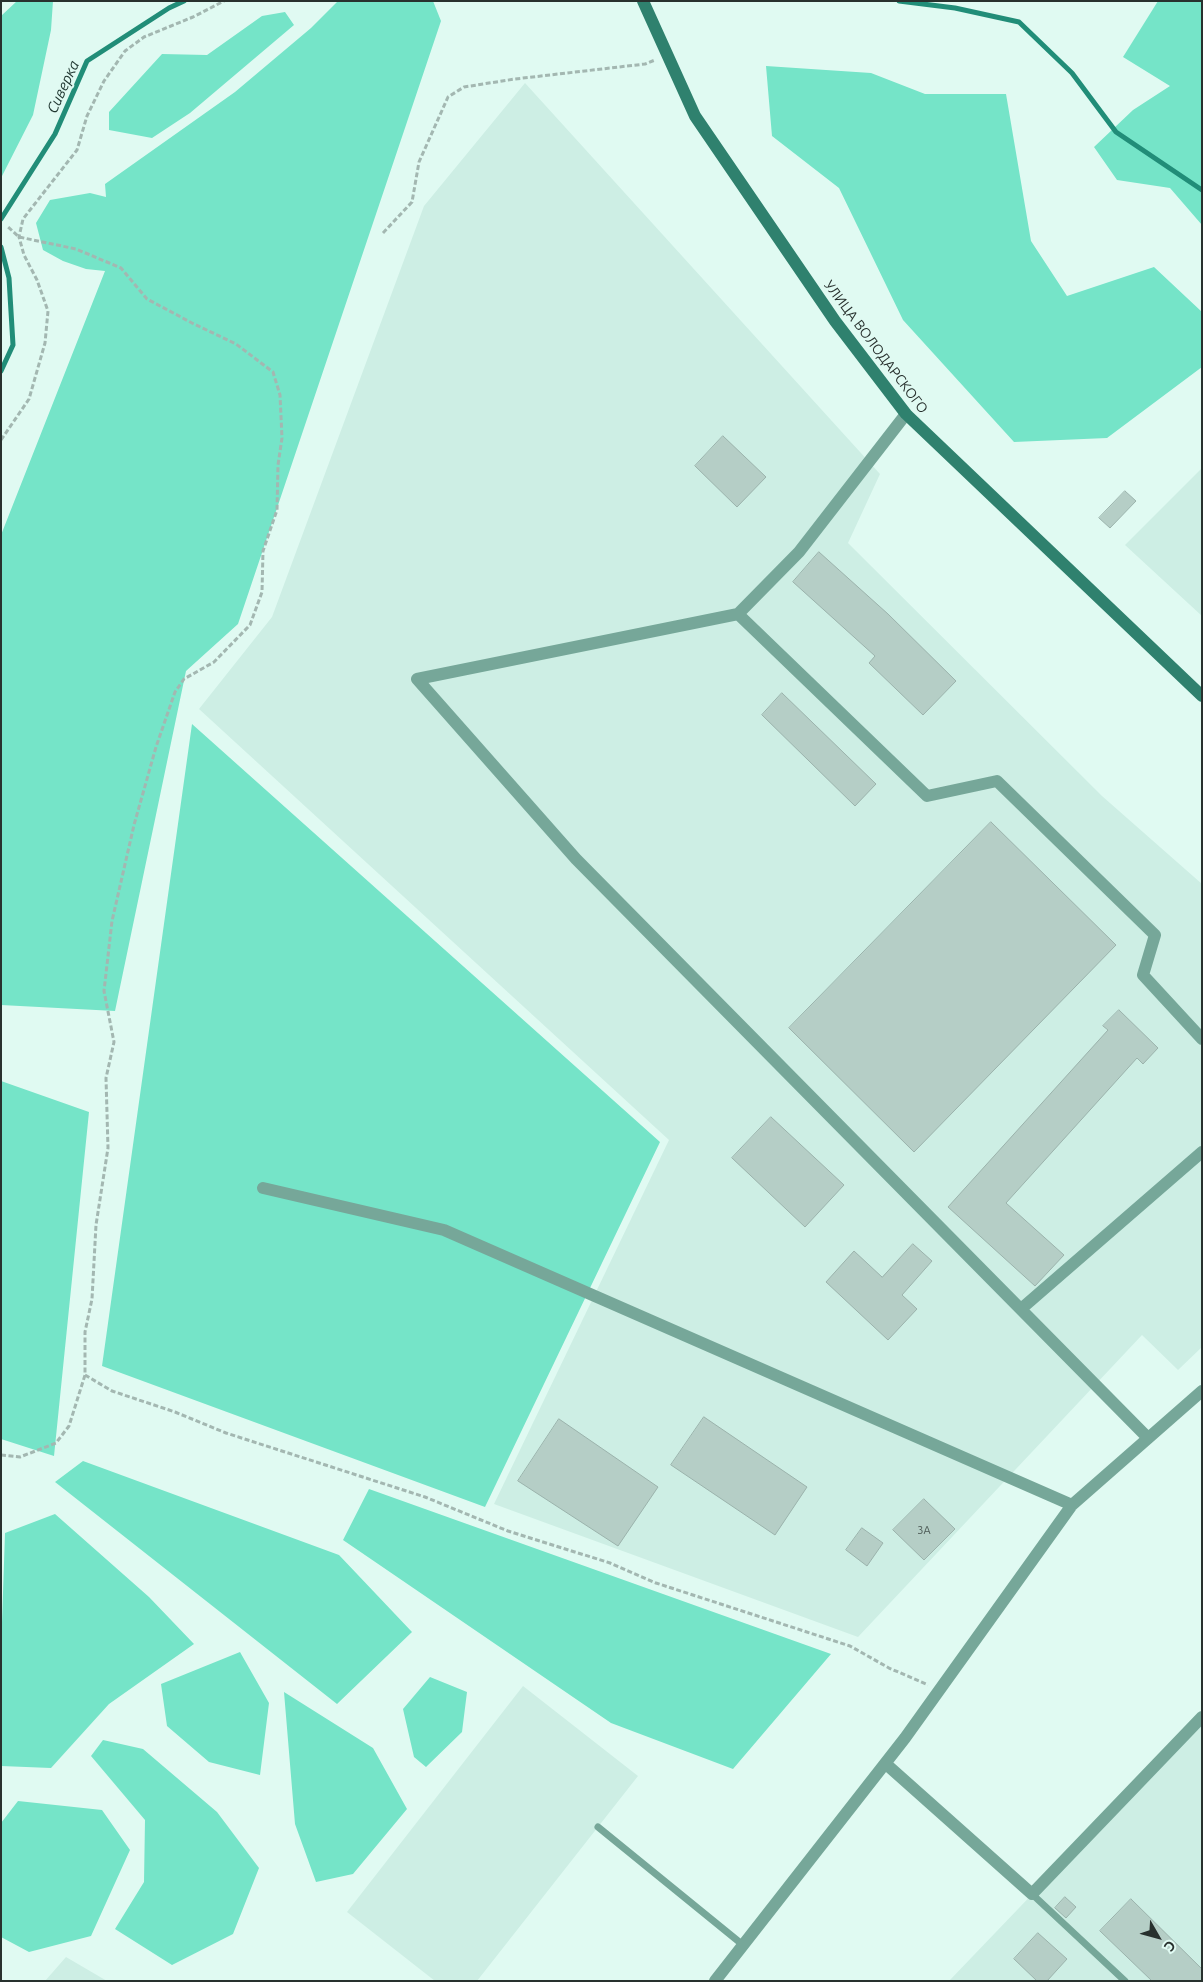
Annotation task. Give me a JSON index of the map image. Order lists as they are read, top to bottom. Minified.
{"streets":{"main road":["УЛИЦА ВОЛОДАРСКОГО"]},"water":["Сиверка"],"house_numbers":["3А"],"north":"bottom right"}
